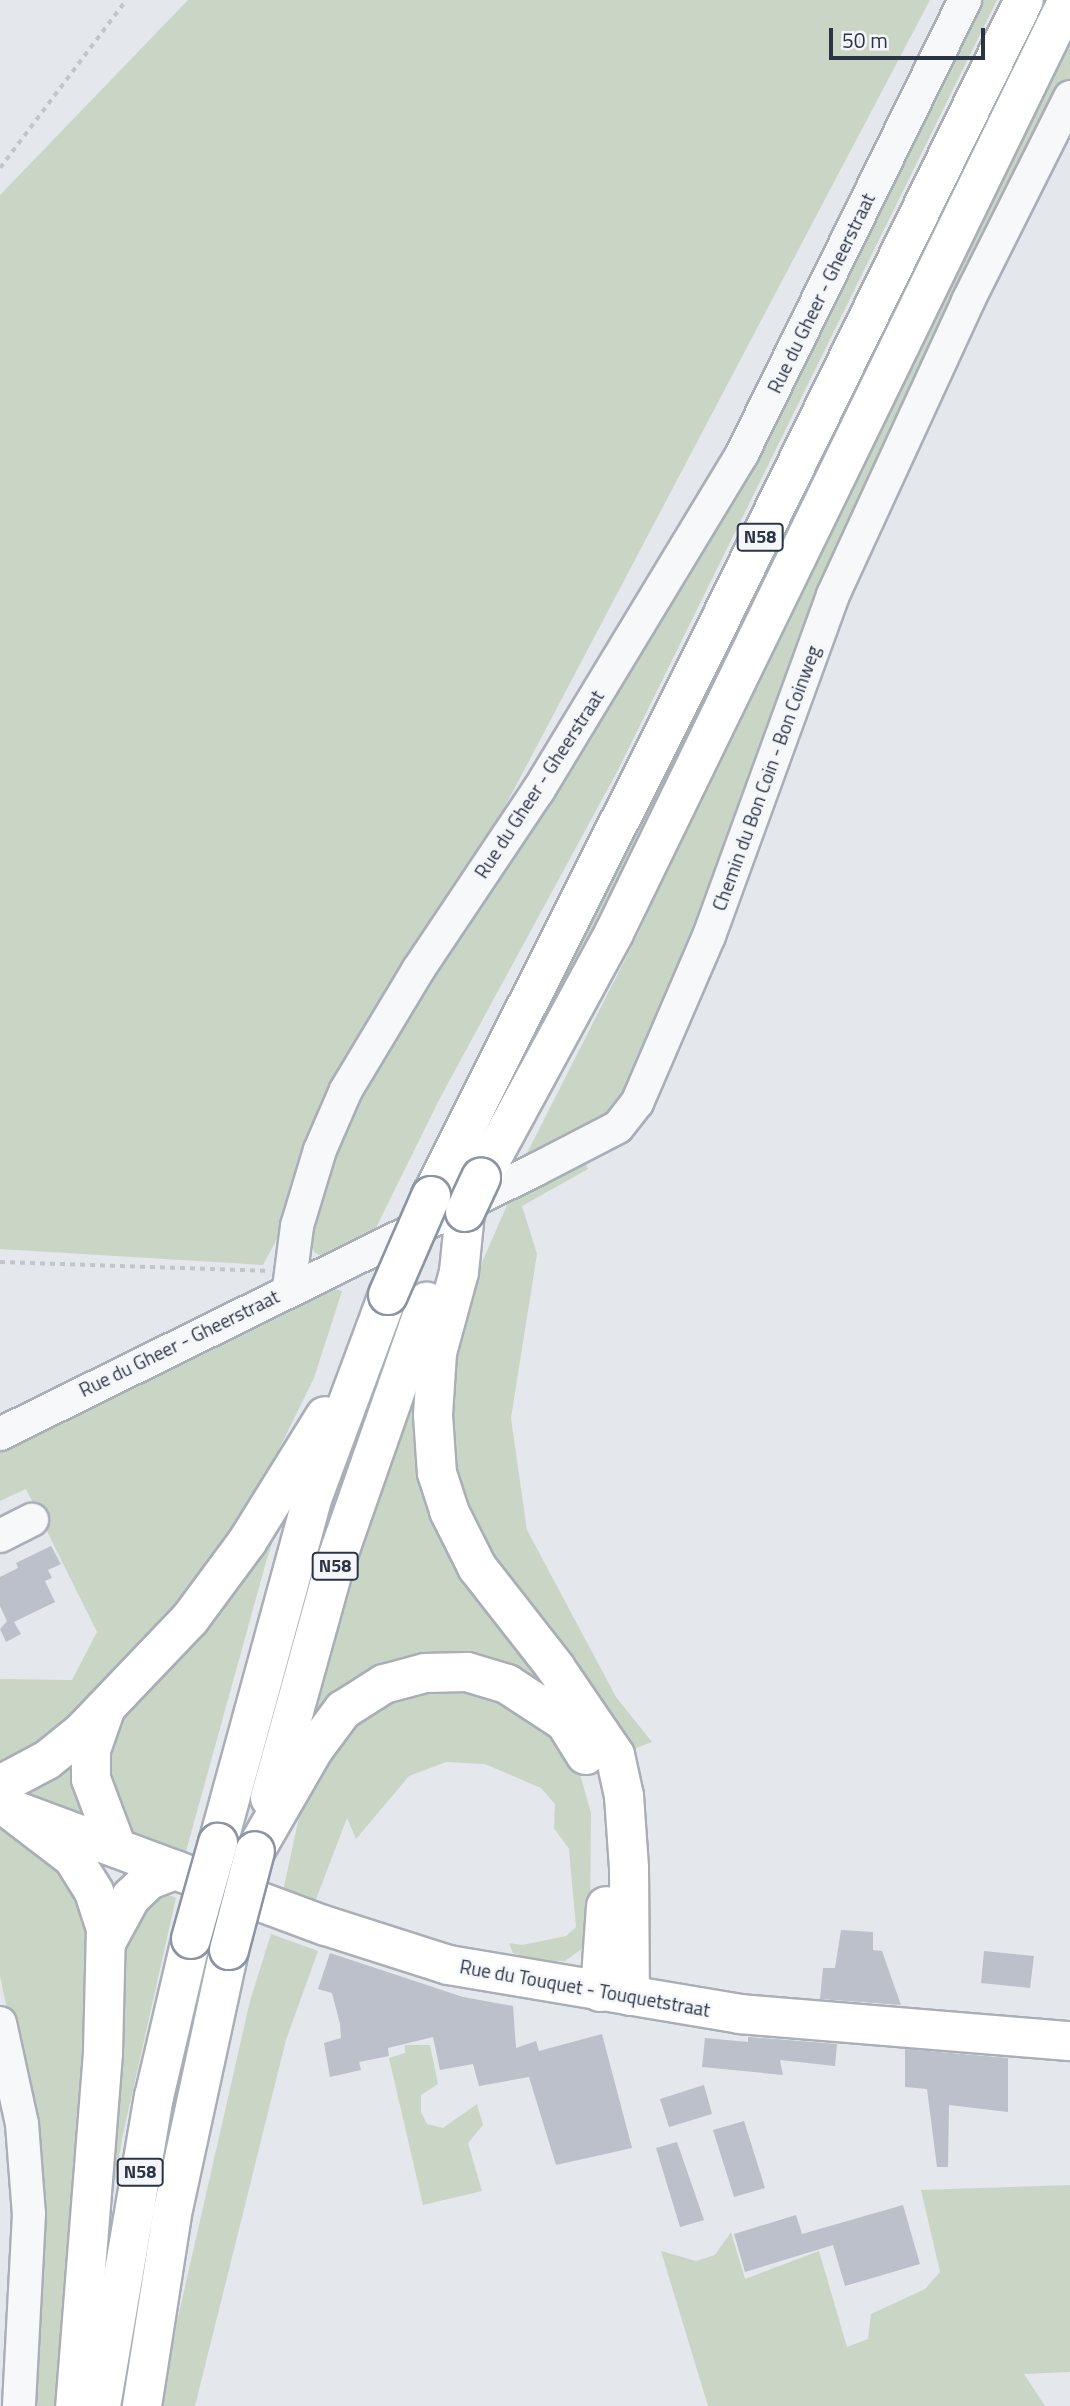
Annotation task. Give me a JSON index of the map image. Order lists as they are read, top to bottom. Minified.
{"streets":{"main road":["N58","Rue du Touquet - Touquetstraat"],"street":["Rue du Gheer - Gheerstraat","Chemin du Bon Coin - Bon Coinweg"]},"crossings":[["Rue du Gheer - Gheerstraat","Chemin du Bon Coin - Bon Coinweg"]],"scale_bar":"50 m"}
